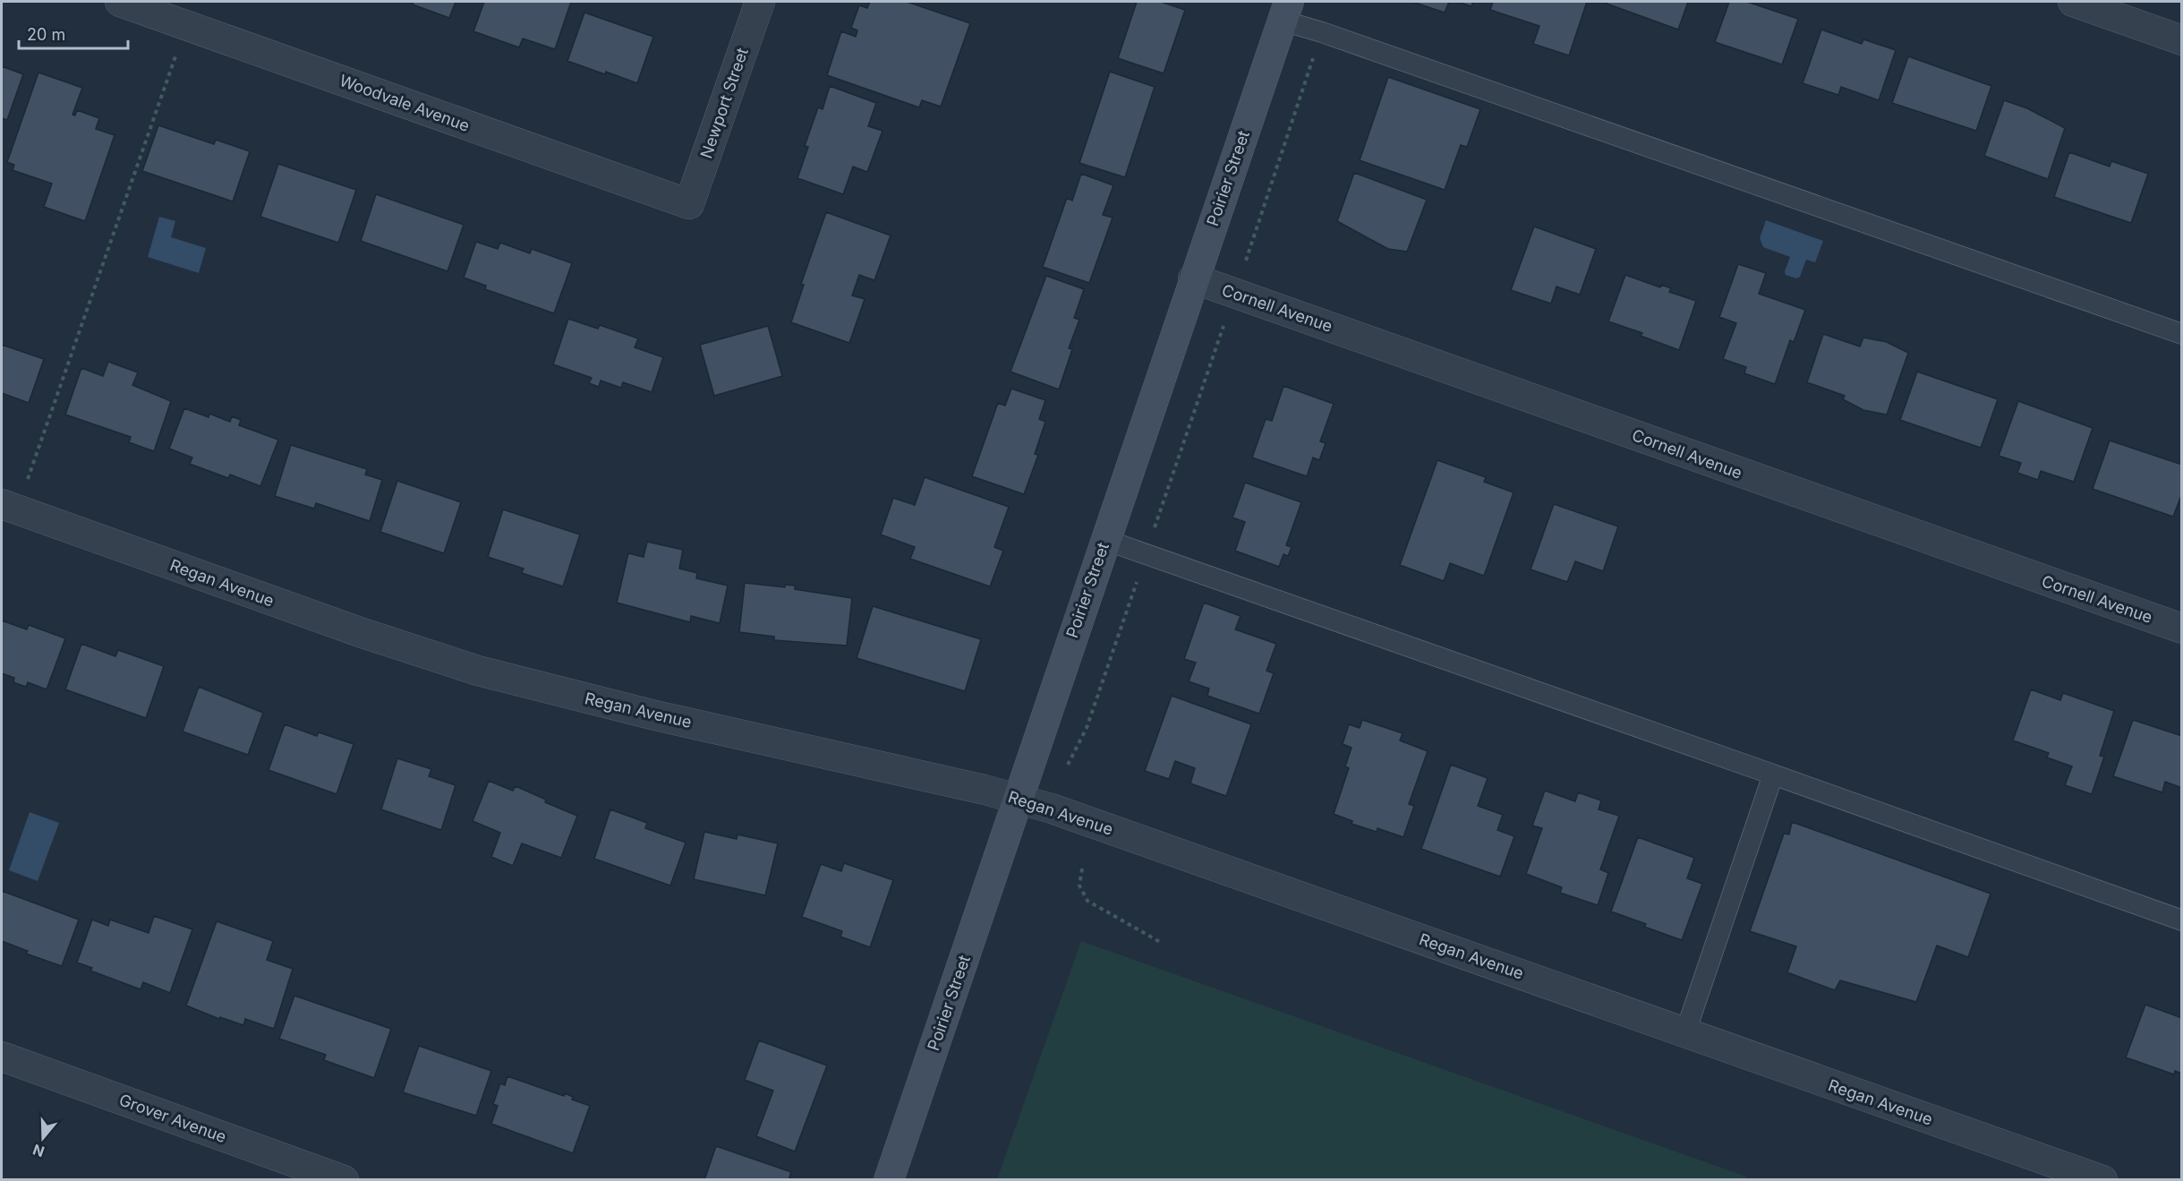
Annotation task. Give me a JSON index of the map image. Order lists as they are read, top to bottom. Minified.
{"streets":{"street":["Woodvale Avenue","Newport Street","Poirier Street","Cornell Avenue","Regan Avenue","Grover Avenue"]},"crossings":[["Woodvale Avenue","Newport Street"],["Poirier Street","Cornell Avenue"],["Poirier Street","Regan Avenue"]],"scale_bar":"20 m","north":"bottom"}
